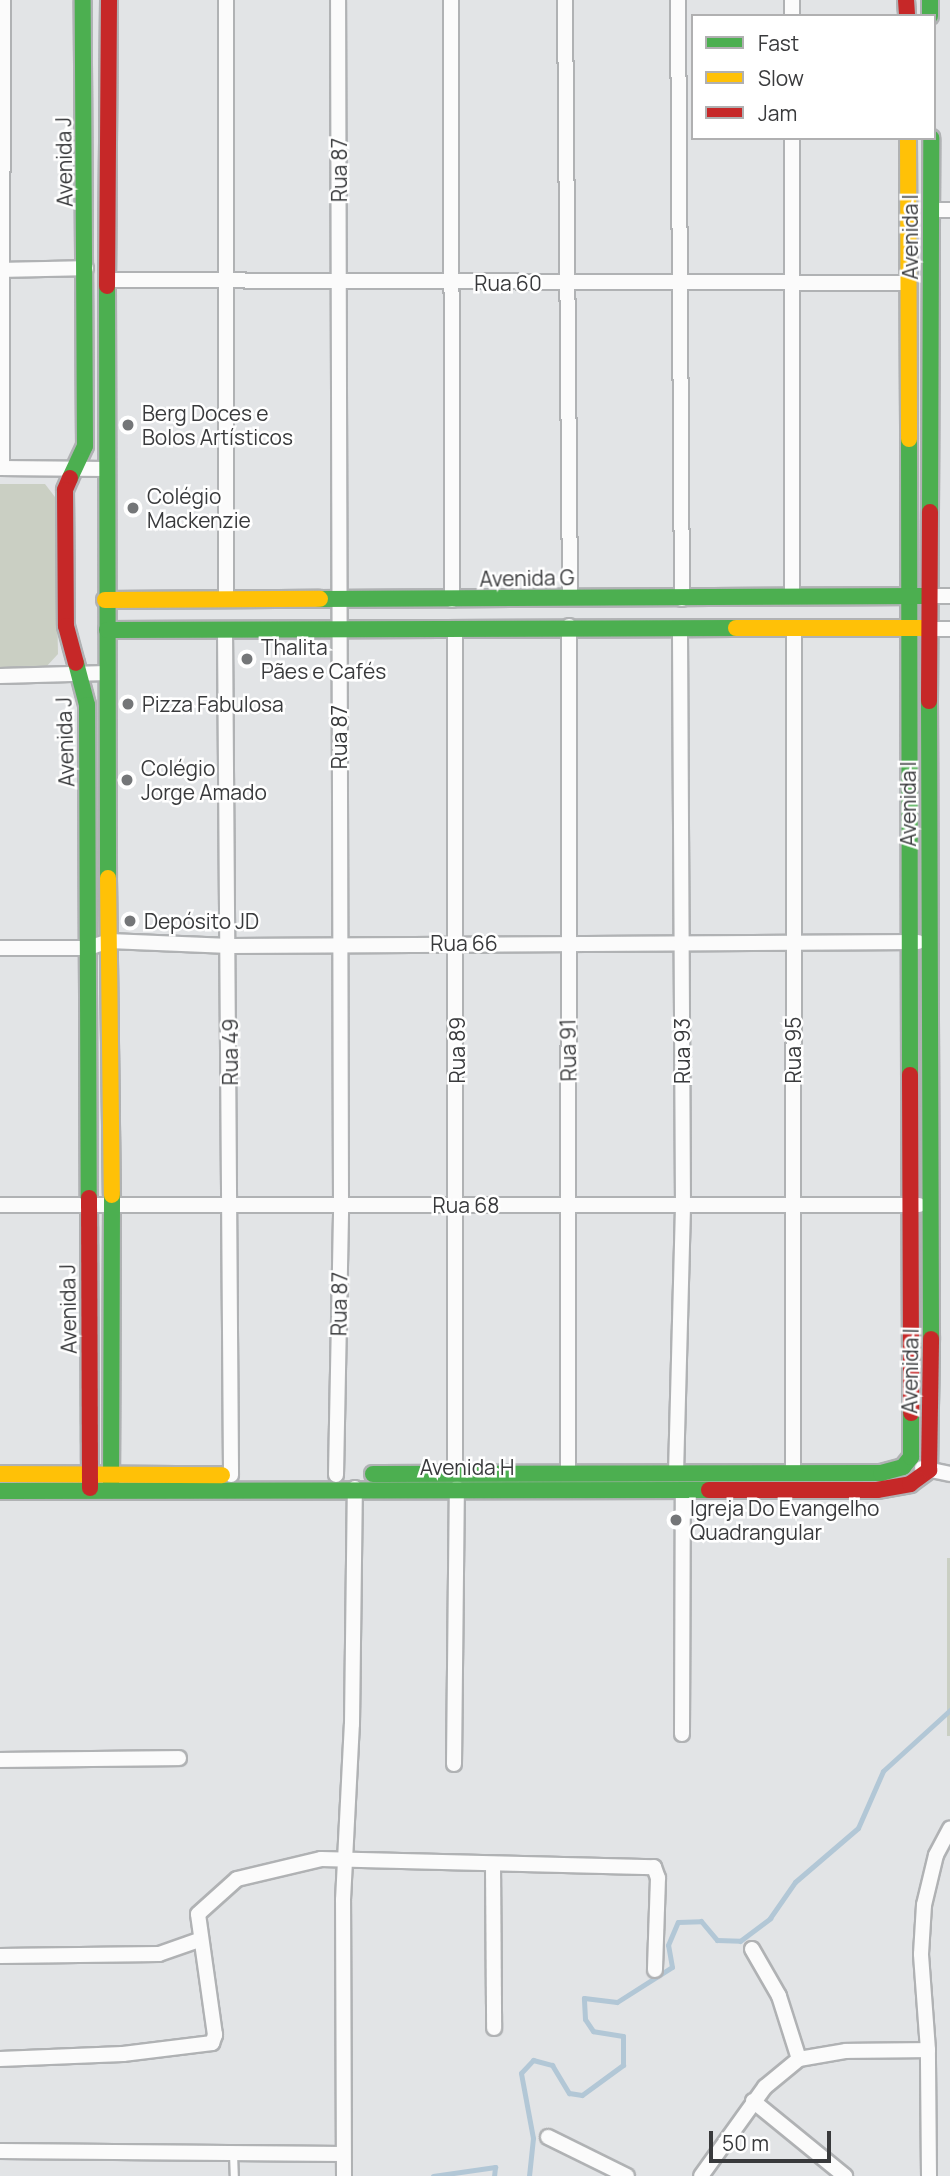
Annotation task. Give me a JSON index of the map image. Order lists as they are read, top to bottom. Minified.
{"streets":{"street":["Avenida J","Rua 87","Avenida I","Rua 60","Avenida G","Rua 66","Rua 89","Rua 91","Rua 95","Rua 93","Rua 49","Rua 68","Avenida H"]},"crossings":[["Avenida J","Rua 60"],["Avenida J","Avenida G"],["Avenida J","Rua 66"],["Avenida J","Rua 68"],["Avenida J","Avenida H"],["Rua 87","Rua 60"],["Rua 87","Avenida G"],["Rua 87","Rua 66"],["Rua 87","Rua 68"],["Rua 87","Avenida H"],["Avenida I","Rua 60"],["Avenida I","Avenida G"],["Avenida I","Rua 66"],["Avenida I","Rua 68"],["Avenida I","Avenida H"],["Rua 66","Rua 89"],["Rua 66","Rua 91"],["Rua 66","Rua 95"],["Rua 66","Rua 93"],["Rua 66","Rua 49"],["Rua 89","Rua 68"],["Rua 89","Avenida H"],["Rua 91","Rua 68"],["Rua 91","Avenida H"],["Rua 95","Rua 68"],["Rua 95","Avenida H"],["Rua 93","Rua 68"],["Rua 93","Avenida H"],["Rua 49","Rua 68"],["Rua 49","Avenida H"]],"places":["Berg Doces e Bolos Artísticos","Colégio Mackenzie","Thalita Pães e Cafés","Pizza Fabulosa","Colégio Jorge Amado","Depósito JD","Igreja Do Evangelho Quadrangular"],"legend":["Fast","Slow","Jam"],"scale_bar":"50 m"}
